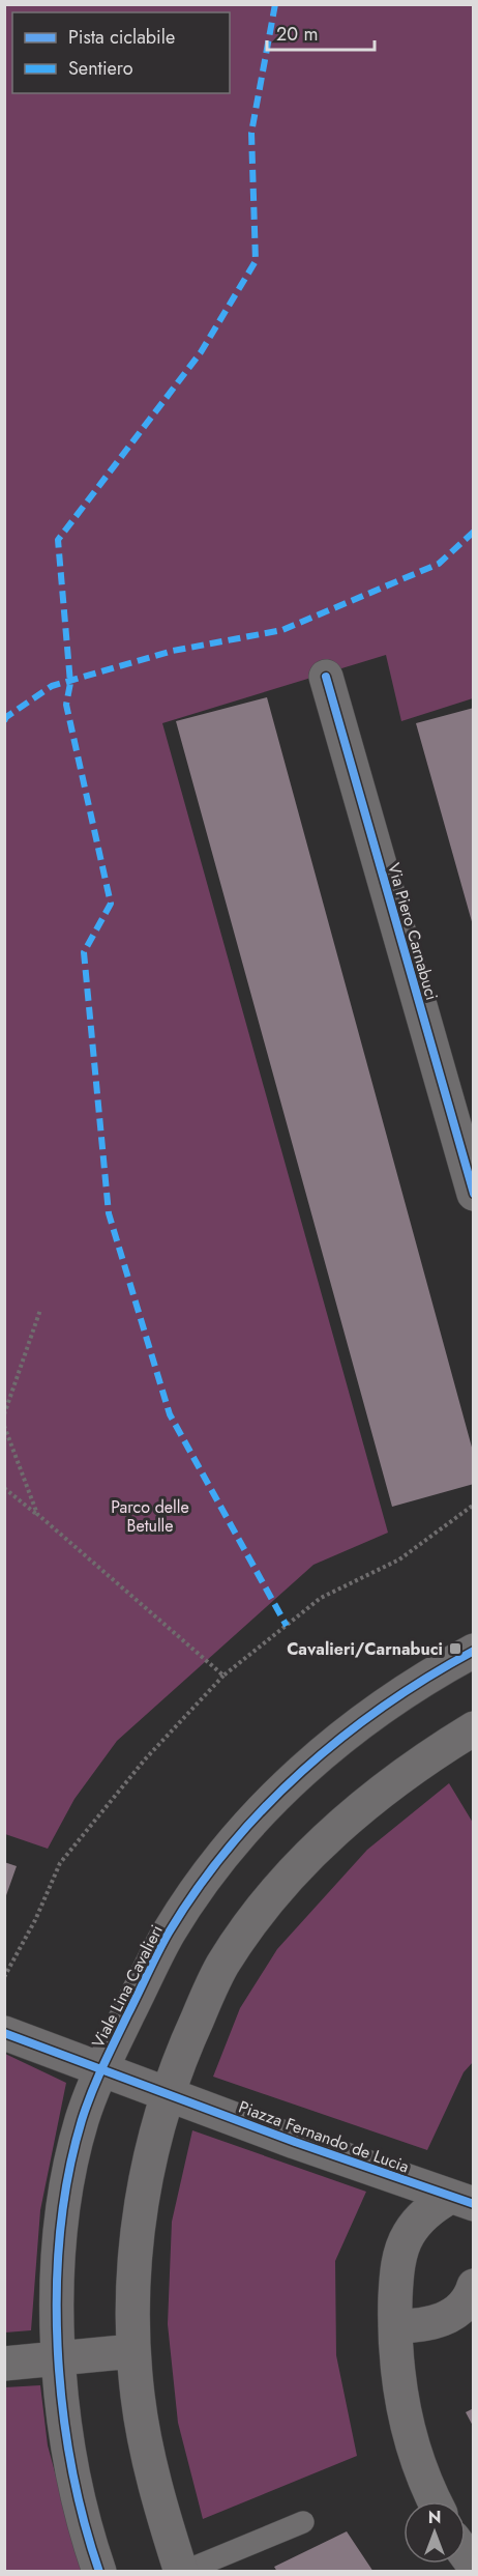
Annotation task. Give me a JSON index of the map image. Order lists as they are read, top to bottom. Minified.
{"streets":{"street":["Via Piero Carnabuci","Viale Lina Cavalieri","Piazza Fernando de Lucia"]},"crossings":[["Viale Lina Cavalieri","Piazza Fernando de Lucia"]],"parks":["Parco delle Betulle"],"places":{"transit":["Cavalieri/Carnabuci"]},"legend":["Pista ciclabile","Sentiero"],"scale_bar":"20 m","north":"top"}
